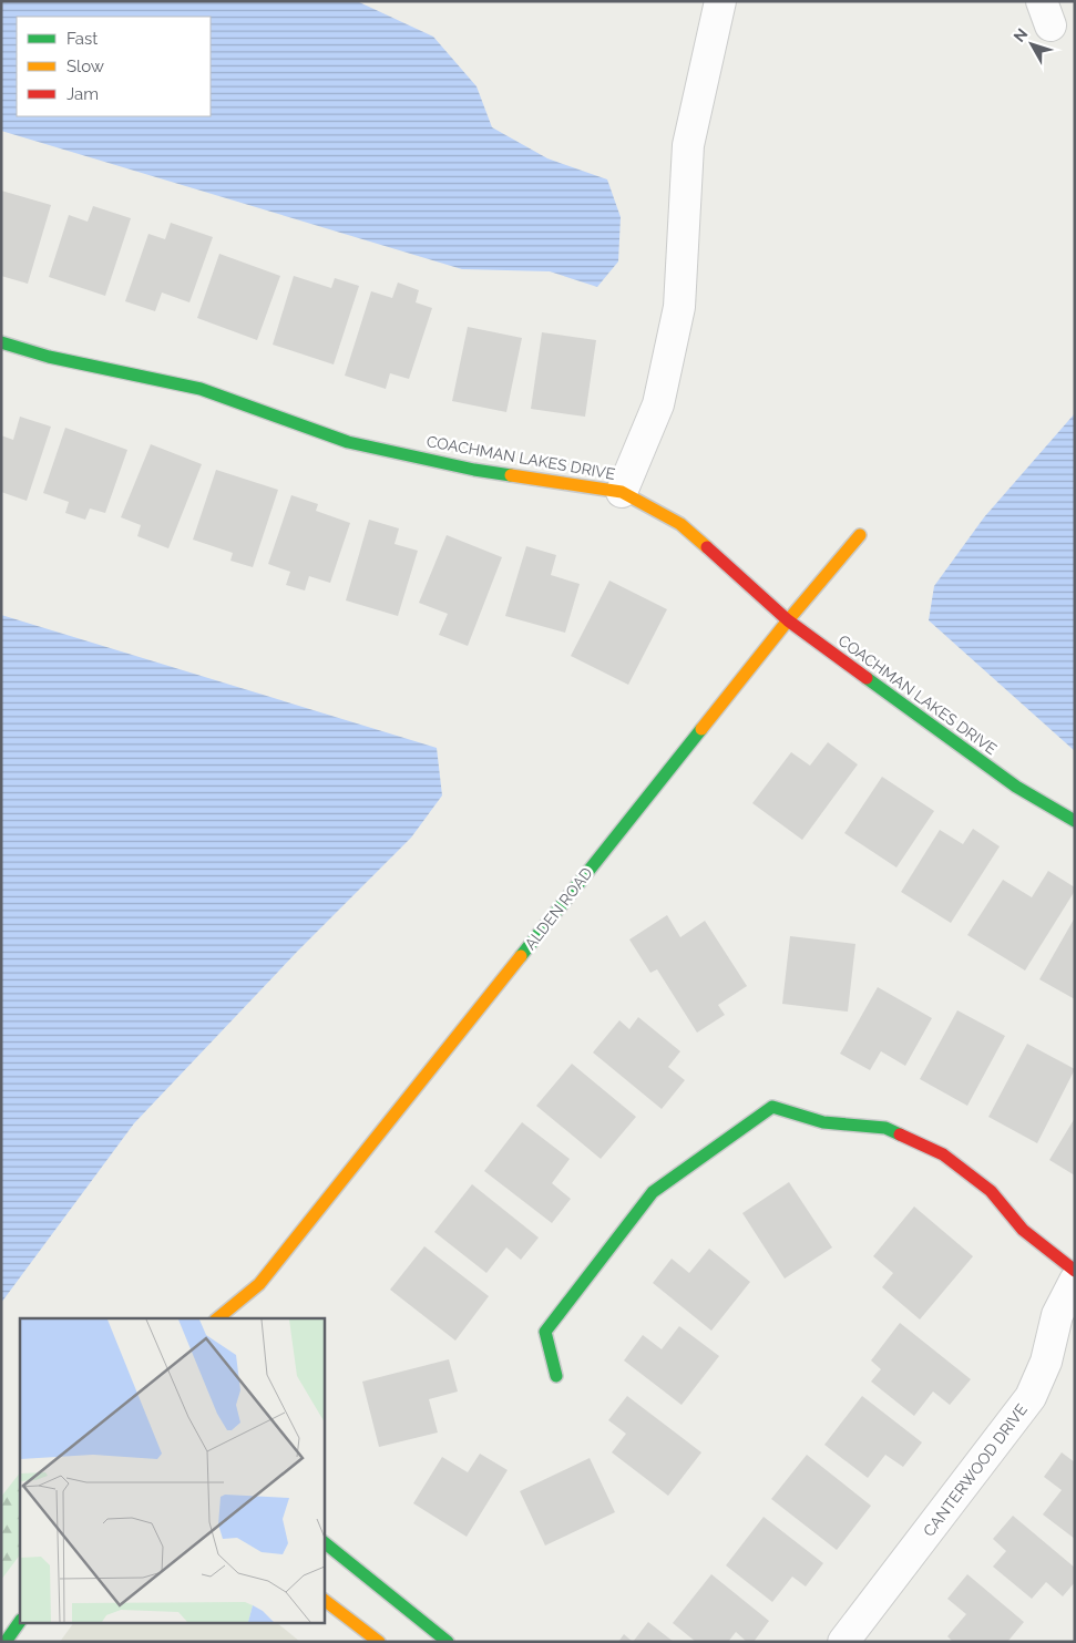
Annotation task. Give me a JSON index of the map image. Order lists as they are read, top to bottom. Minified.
{"streets":{"street":["COACHMAN LAKES DRIVE","ALDEN ROAD","CANTERWOOD DRIVE"]},"crossings":[["COACHMAN LAKES DRIVE","ALDEN ROAD"]],"legend":["Fast","Slow","Jam"],"north":"top left"}
